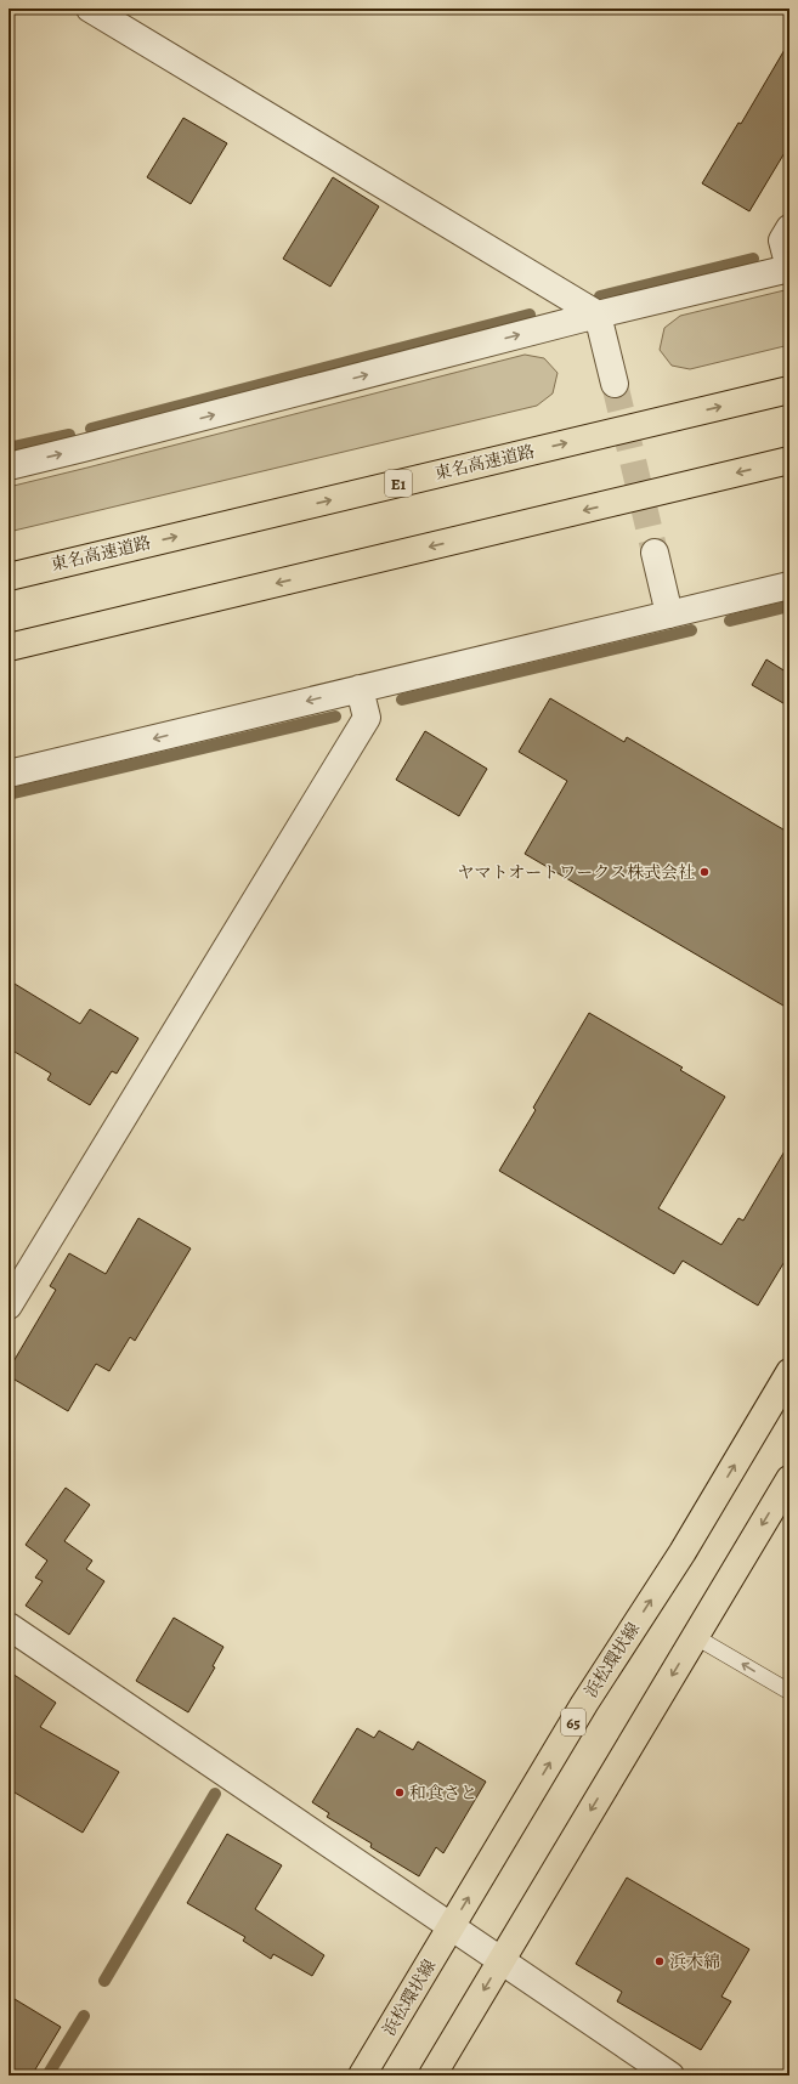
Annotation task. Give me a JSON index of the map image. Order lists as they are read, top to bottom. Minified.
{"streets":{"main road":["東名高速道路","E1","浜松環状線","65"]},"places":["ヤマトオートワークス株式会社","和食さと","浜木綿"]}
